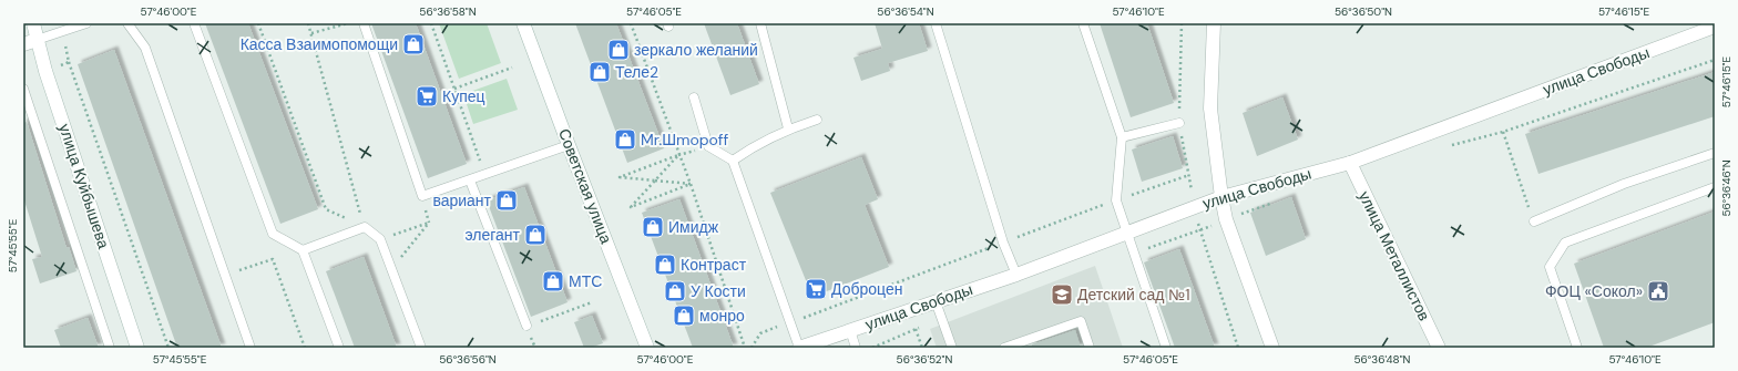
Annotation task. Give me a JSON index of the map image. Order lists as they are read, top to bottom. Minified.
{"streets":{"street":["улица Свободы","улица Куйбышева","Советская улица","улица Металлистов"]},"crossings":[["улица Свободы","улица Металлистов"]],"places":{"shop":["Касса Взаимопомощи","зеркало желаний","Теле2","Mr.Шmopoff","вариант","Имидж","элегант","Контраст","МТС","У Кости","монро"],"supermarket":["Купец","Доброцен"],"public building":["ФОЦ «Сокол»"],"school or university":["Детский сад №1"]},"coordinates":["57°46'00\"E","56°36'58\"N","57°46'05\"E","56°36'54\"N","57°46'10\"E","56°36'50\"N","57°46'15\"E","56°36'46\"N","57°45'55\"E","56°36'56\"N","56°36'52\"N","56°36'48\"N"]}
